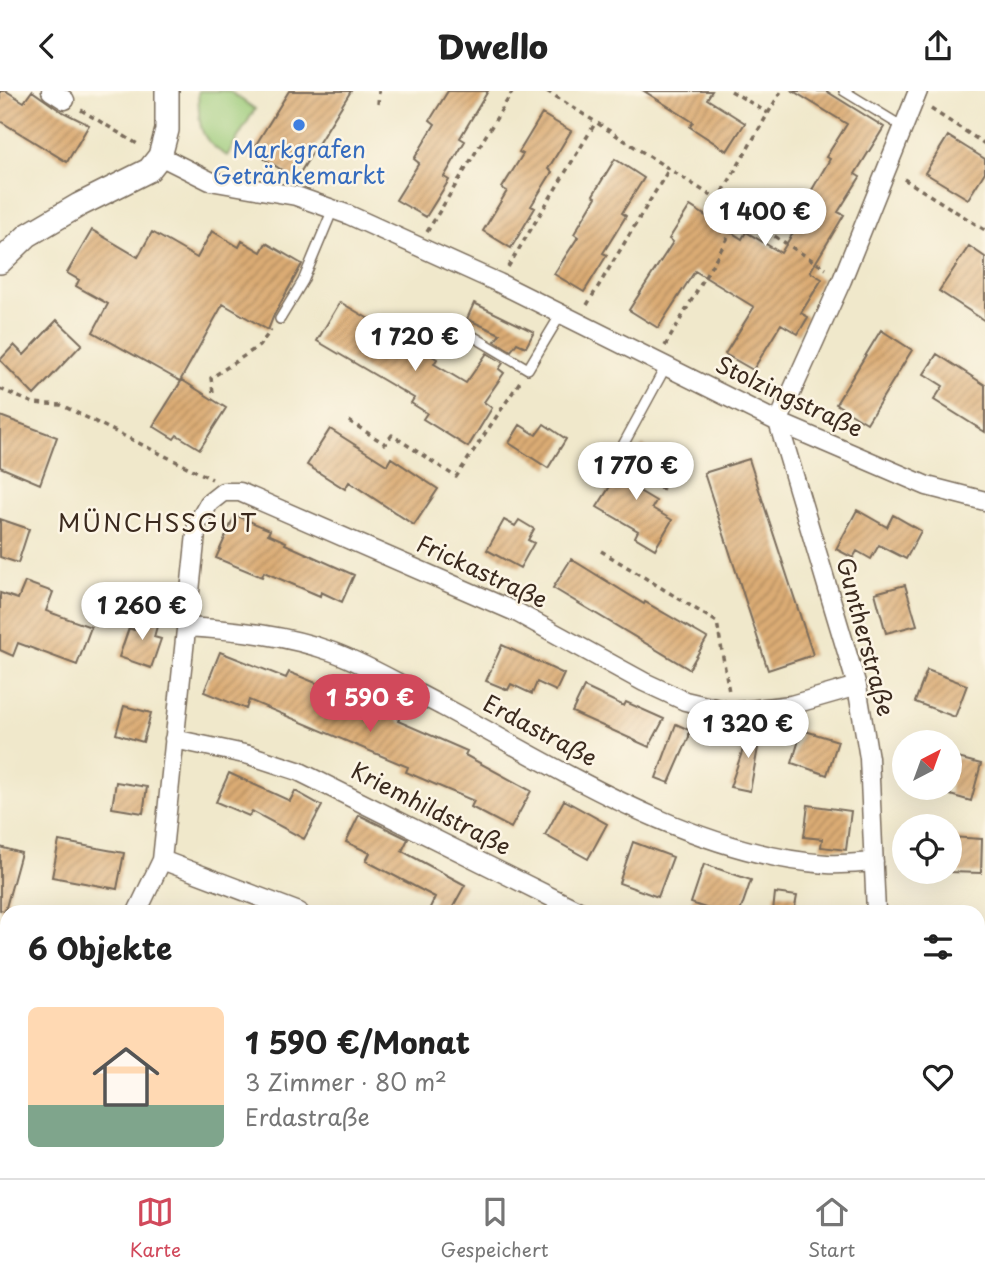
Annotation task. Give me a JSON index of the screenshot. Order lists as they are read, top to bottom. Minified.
{"streets":{"street":["Stolzingstraße","Frickastraße","Guntherstraße","Erdastraße","Kriemhildstraße"]},"crossings":[["Stolzingstraße","Guntherstraße"],["Frickastraße","Guntherstraße"],["Guntherstraße","Erdastraße"]],"districts":["MÜNCHSSGUT"],"places":["Markgrafen Getränkemarkt"],"north":"top right","page":{"header":"Dwello","price":["1 400 €","1 720 €","1 770 €","1 260 €","1 590 €","1 320 €"],"heading":"6 Objekte","list":[{"name":"1 590 €/Monat","note":"3 Zimmer · 80 m² · Erdastraße"}],"tabs":["Karte","Gespeichert","Start"]}}
